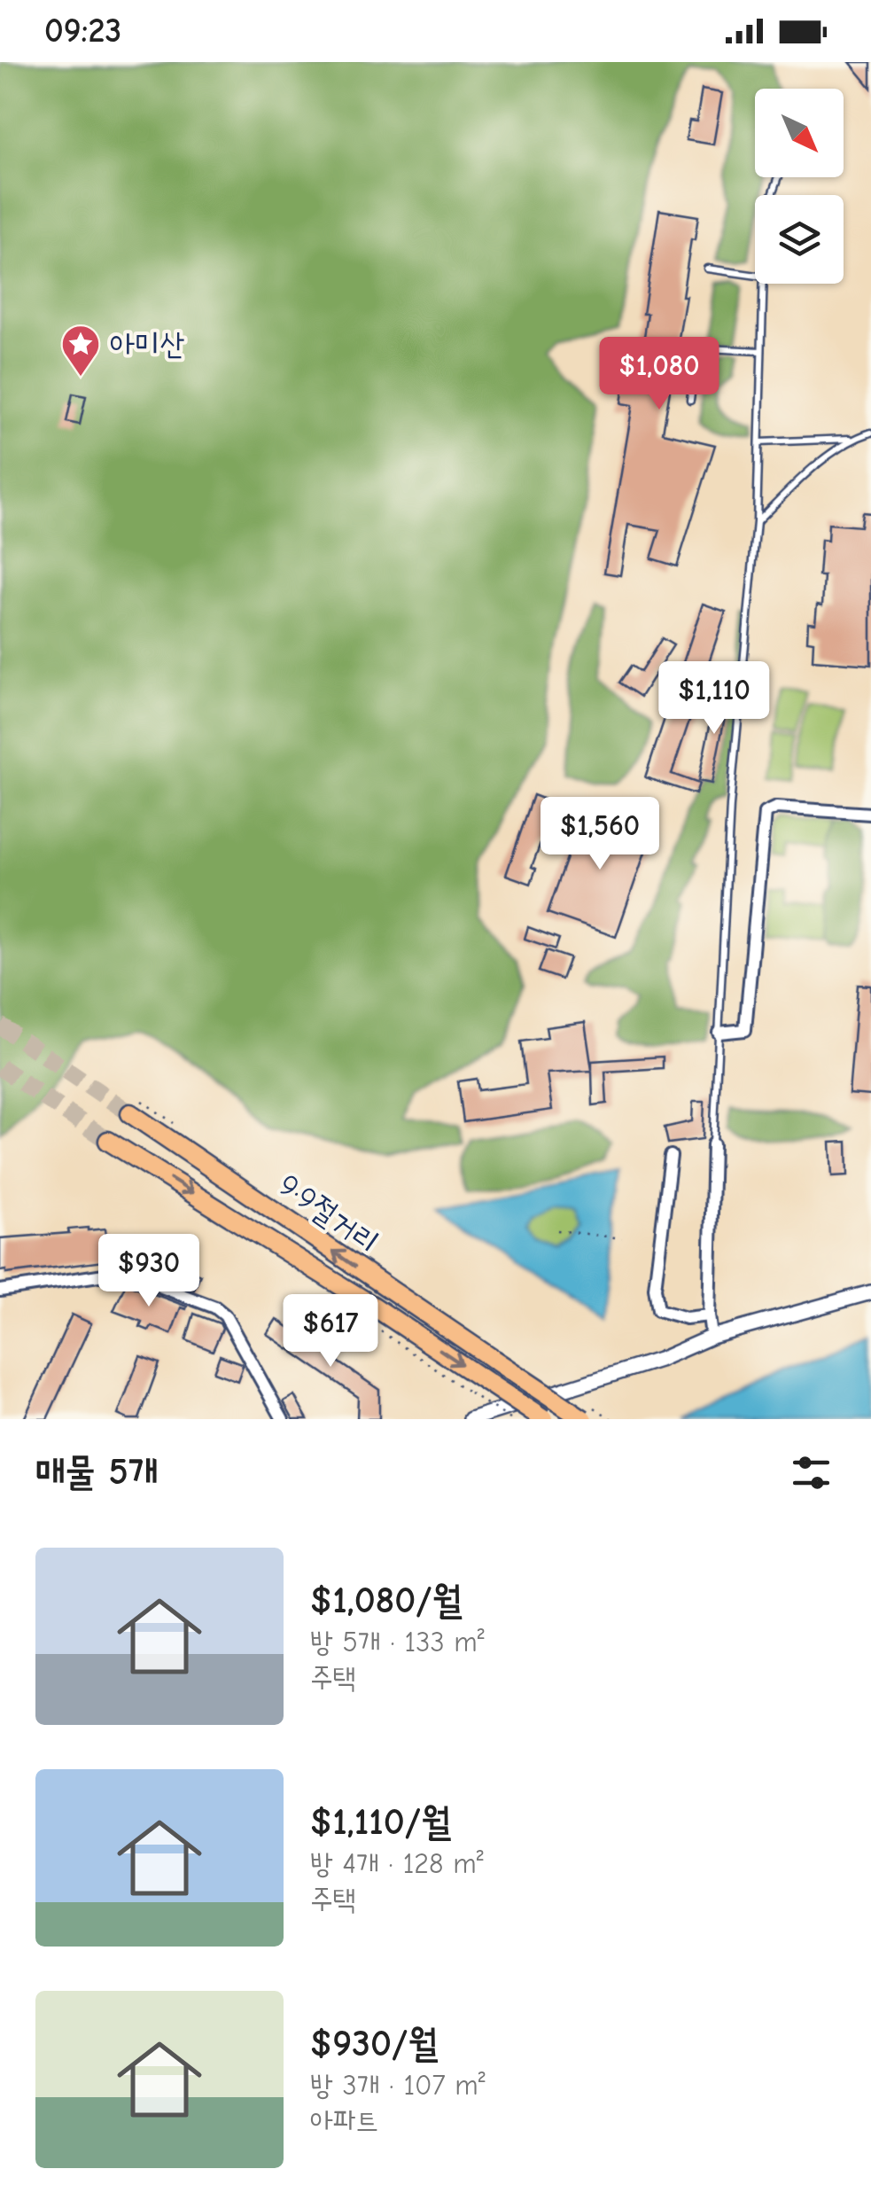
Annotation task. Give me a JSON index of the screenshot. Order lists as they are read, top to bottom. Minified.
{"streets":{"highway":["9·9절거리"]},"places":{"place":["아미산"]},"north":"bottom right","page":{"status":"09:23","price":["$1,080","$1,110","$1,560","$930","$617"],"heading":"매물 5개","list":[{"name":"$1,080/월","note":"방 5개 · 133 m² · 주택"},{"name":"$1,110/월","note":"방 4개 · 128 m² · 주택"},{"name":"$930/월","note":"방 3개 · 107 m² · 아파트"}]}}
